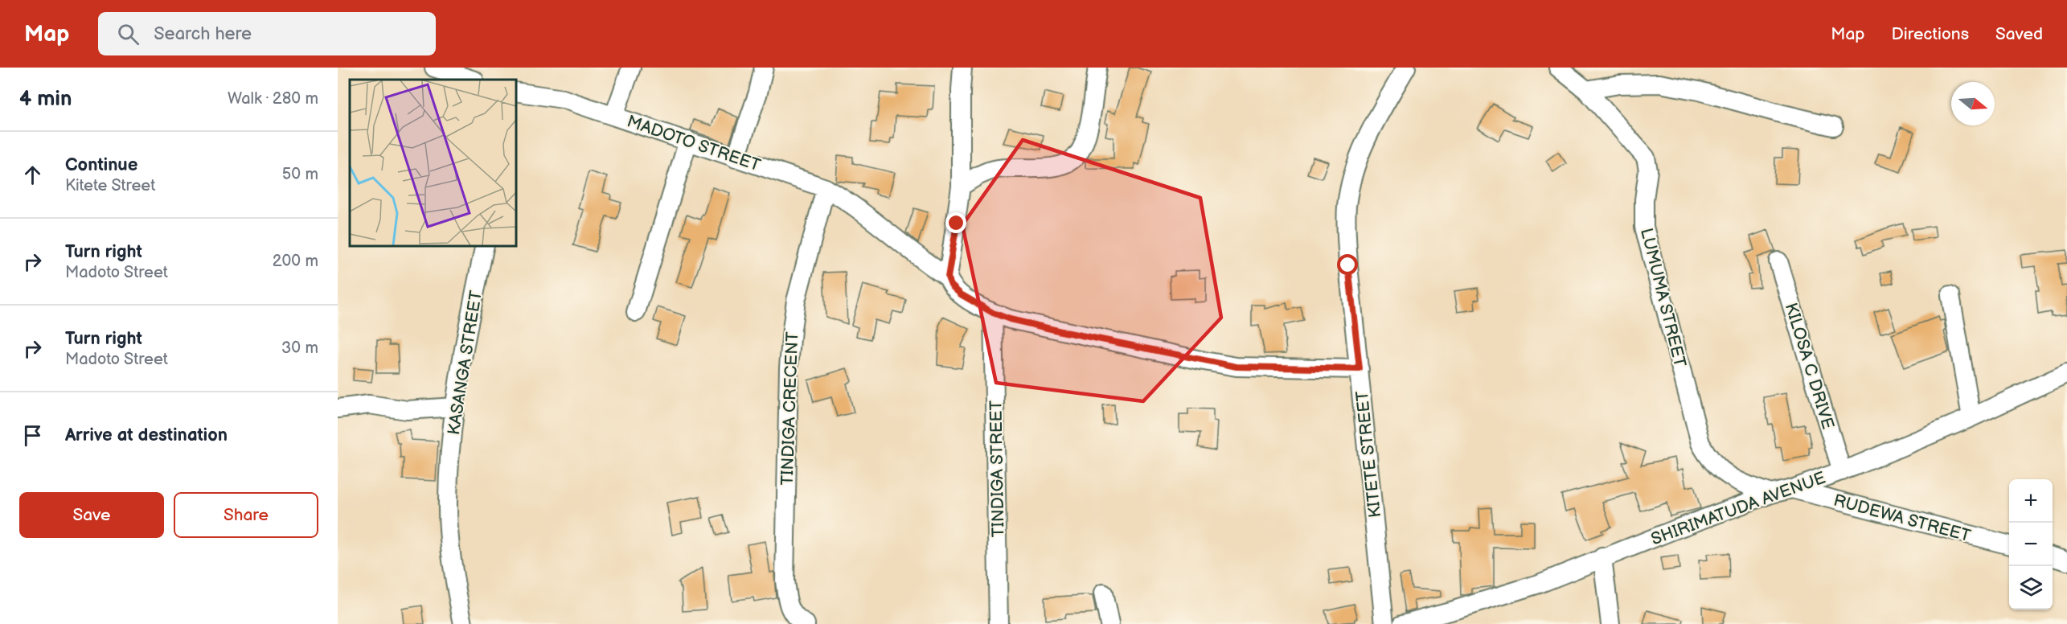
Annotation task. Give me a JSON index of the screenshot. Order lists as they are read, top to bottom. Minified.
{"streets":{"street":["MADOTO STREET","LUMUMA STREET","KASANGA STREET","KILOSA C DRIVE","TINDIGA CRECENT","KITETE STREET","TINDIGA STREET","SHIRIMATUDA AVENUE","RUDEWA STREET"]},"crossings":[["MADOTO STREET","TINDIGA CRECENT"],["LUMUMA STREET","SHIRIMATUDA AVENUE"],["KILOSA C DRIVE","SHIRIMATUDA AVENUE"],["SHIRIMATUDA AVENUE","RUDEWA STREET"]],"north":"right","page":{"header":"Map","search":"Search here","nav":["Map","Directions","Saved"],"heading":["4 min","Walk · 280 m"],"list":[["Continue","Kitete Street","50 m"],["Turn right","Madoto Street","200 m"],["Turn right","Madoto Street","30 m"],"Arrive at destination"],"buttons":["Save","Share"],"map_buttons":["+","−"]}}
